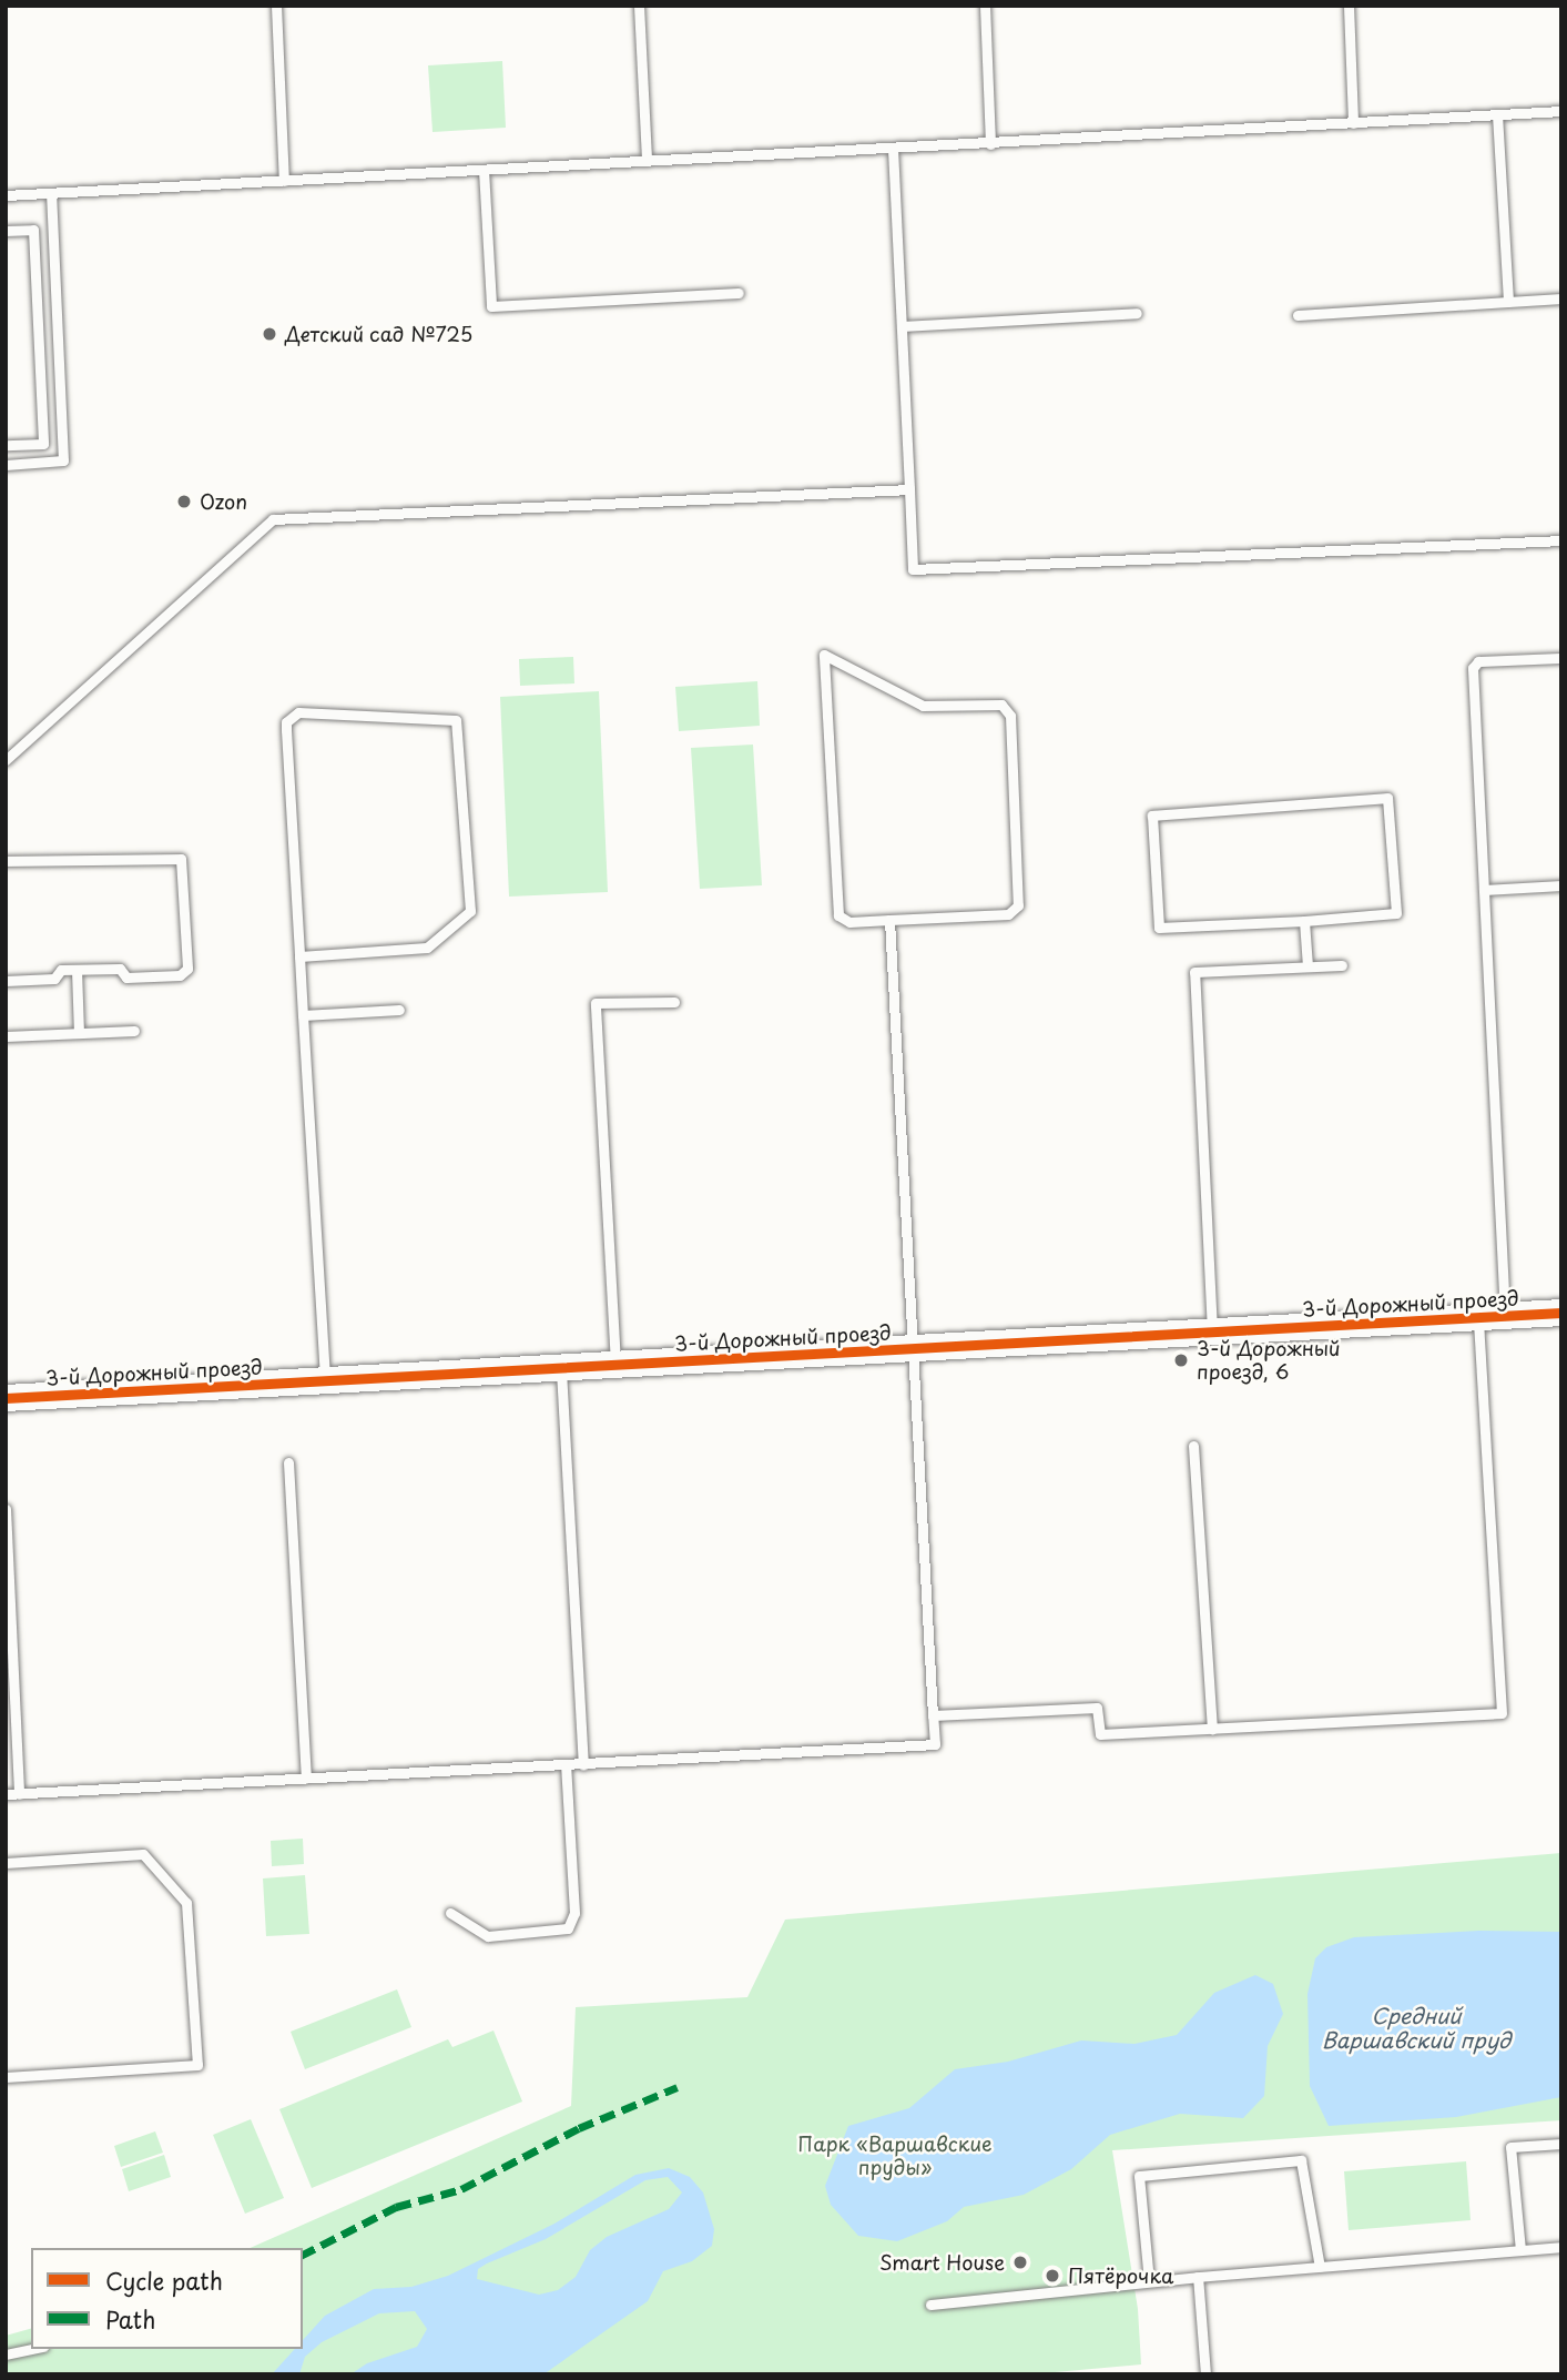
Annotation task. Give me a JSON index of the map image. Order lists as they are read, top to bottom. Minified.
{"streets":{"street":["3-й Дорожный проезд"]},"water":["Средний Варшавский пруд"],"parks":["Парк «Варшавские пруды»"],"places":["Детский сад №725","Ozon","3-й Дорожный проезд, 6","Smart House","Пятёрочка"],"legend":["Cycle path","Path"]}
